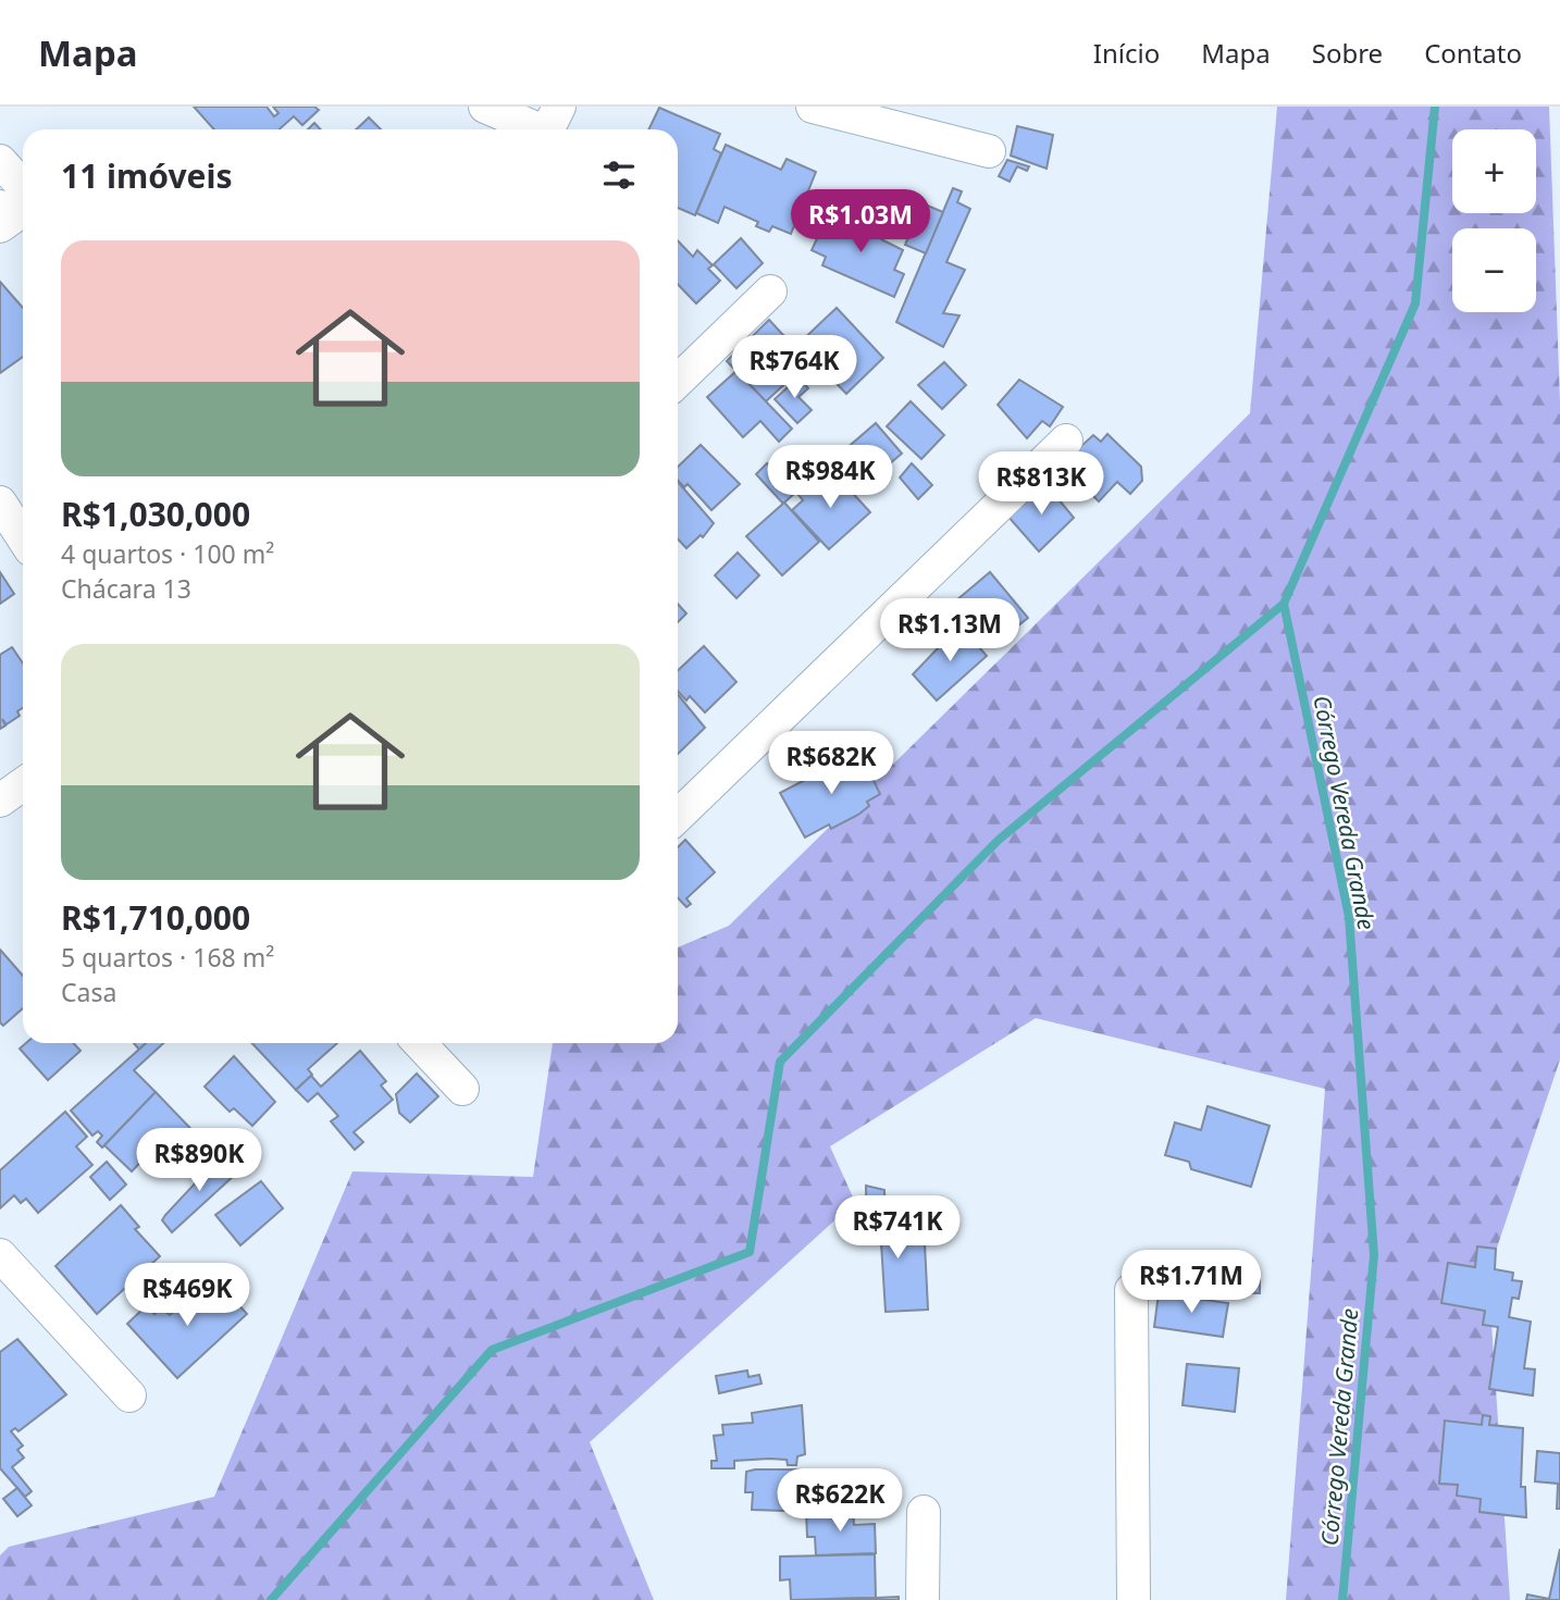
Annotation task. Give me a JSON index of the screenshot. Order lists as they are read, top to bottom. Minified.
{"water":["Córrego Vereda Grande"],"page":{"header":"Mapa","nav":["Início","Mapa","Sobre","Contato"],"map_buttons":["+","−"],"heading":"11 imóveis","price":["R$1.03M","R$764K","R$984K","R$813K","R$1.13M","R$682K","R$890K","R$741K","R$1.71M","R$469K","R$622K"],"list":[{"name":"R$1,030,000","note":"4 quartos · 100 m² · Chácara 13"},{"name":"R$1,710,000","note":"5 quartos · 168 m² · Casa"}]}}
